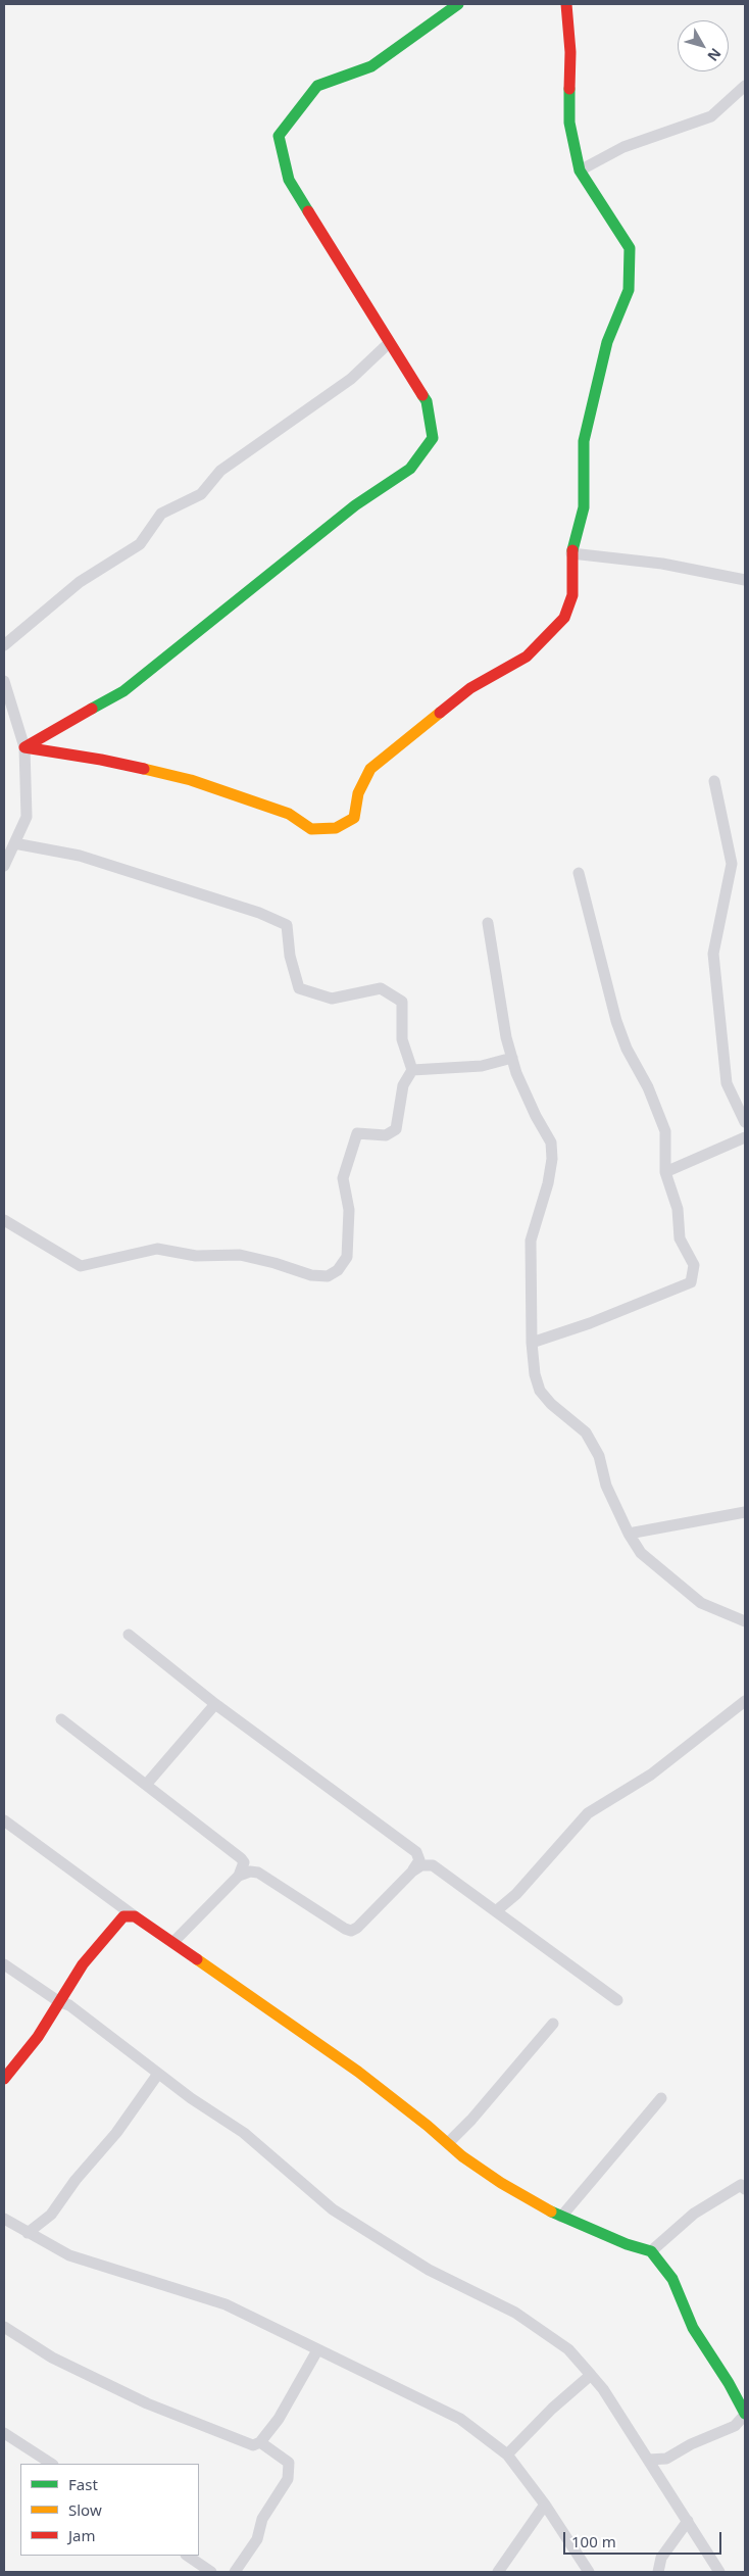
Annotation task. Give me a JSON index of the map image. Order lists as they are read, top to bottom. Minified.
{"legend":["Fast","Slow","Jam"],"scale_bar":"100 m","north":"bottom right"}
